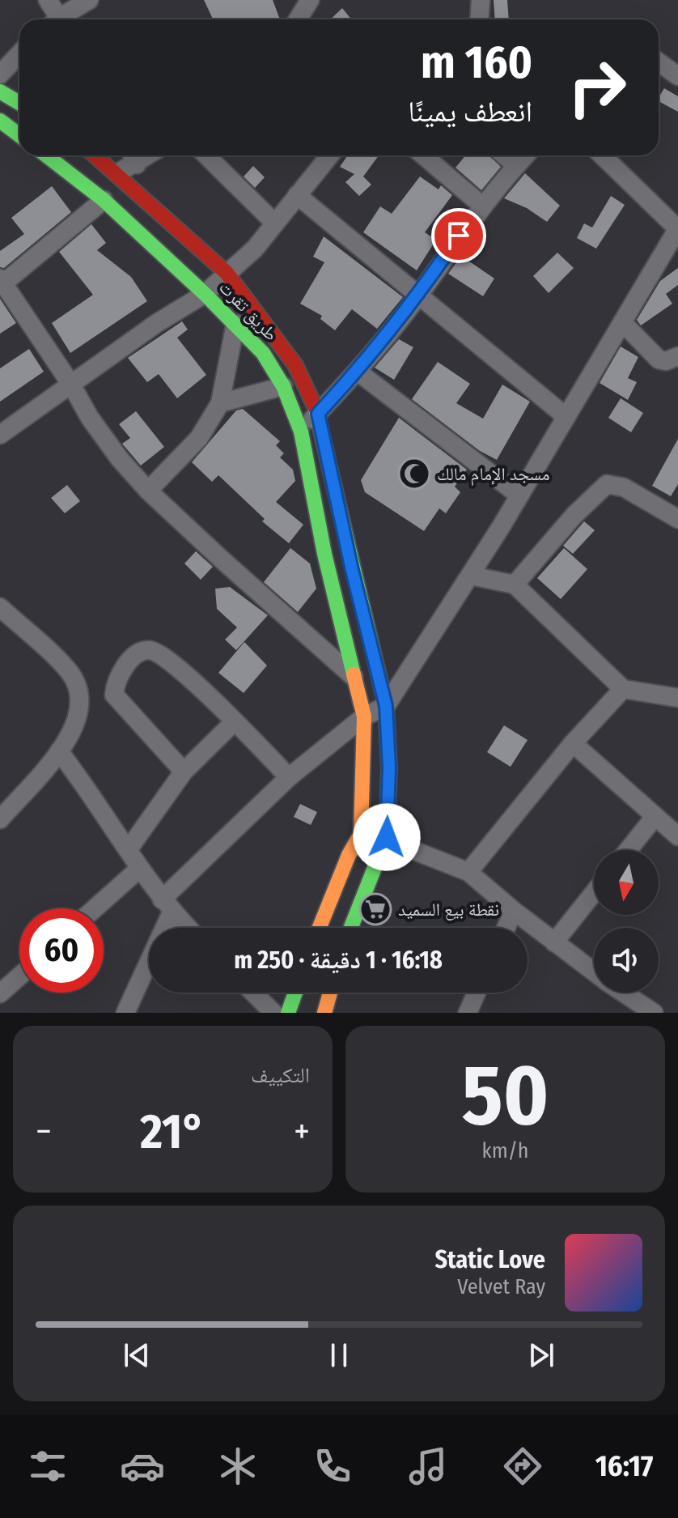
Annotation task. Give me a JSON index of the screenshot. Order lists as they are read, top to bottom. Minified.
{"streets":{"main road":["طريق تقرت"]},"places":{"mosque":["مسجد الإمام مالك"],"supermarket":["نقطة بيع السميد"]},"north":"bottom","page":{"turn":["160 m","انعطف يمينًا"],"limit":"60","trip":"16:18 · 1 دقيقة · 250 m","tile":[["50","km/h"],"التكييف"],"heat":["−","21°","+"],"song":["Static Love","Velvet Ray"],"tabs":"16:17"}}
